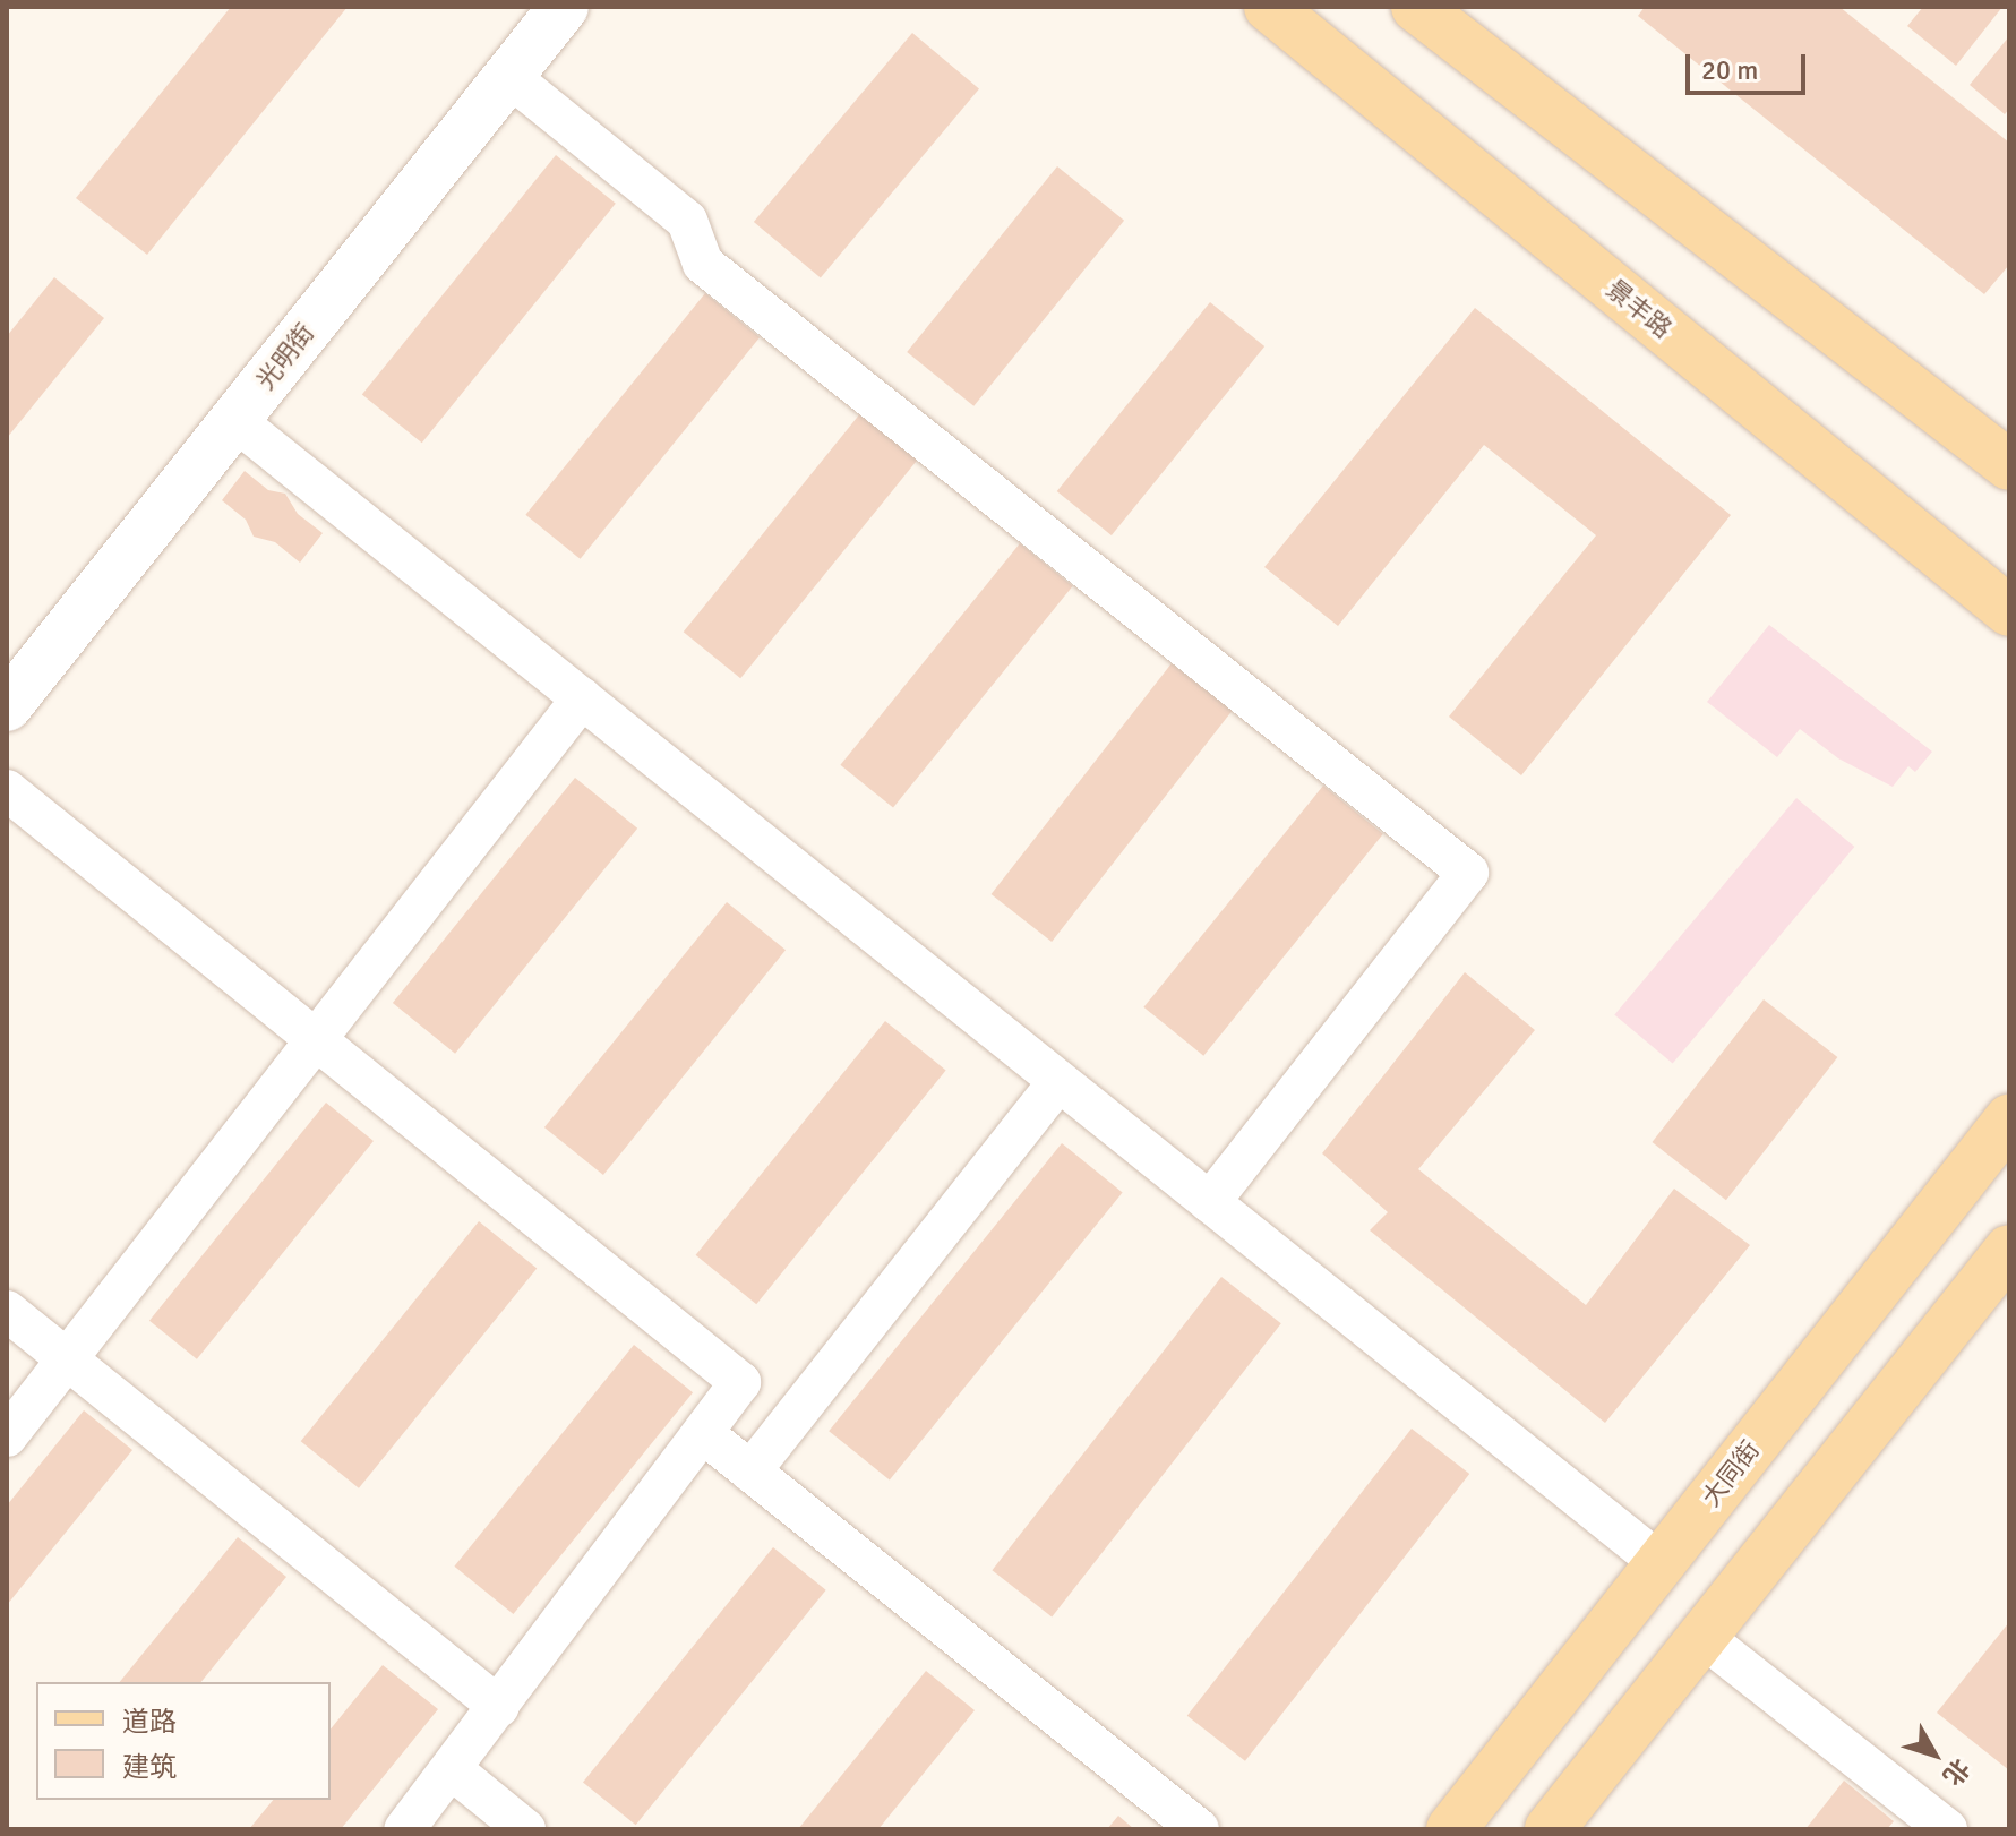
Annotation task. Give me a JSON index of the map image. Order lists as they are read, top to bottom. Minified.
{"streets":{"main road":["景丰路","光明街","大同街"]},"legend":["道路","建筑"],"scale_bar":"20 m","north":"bottom right"}
